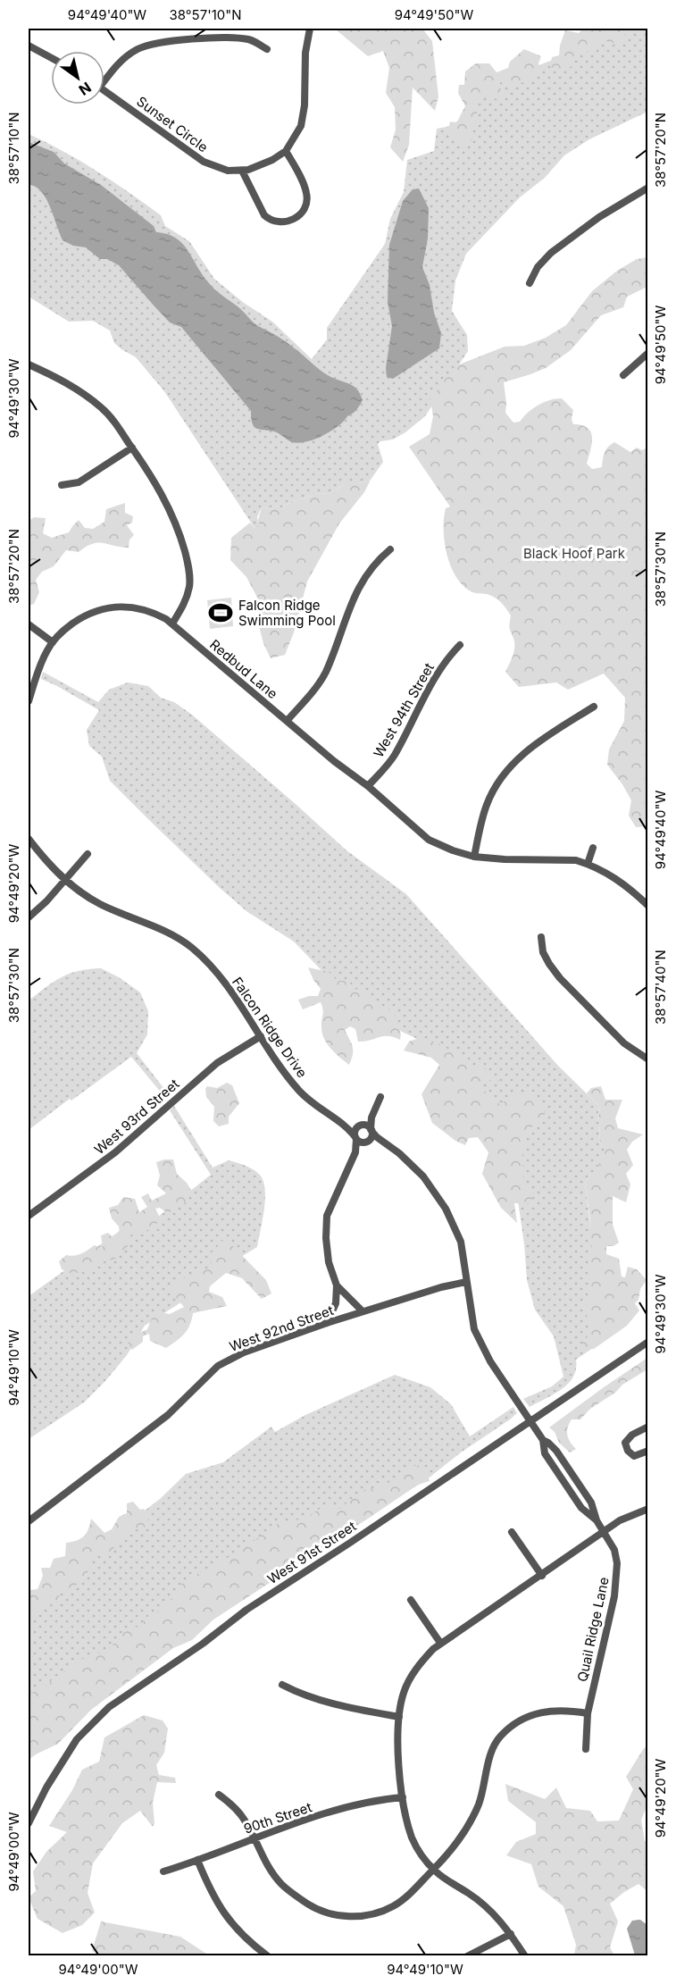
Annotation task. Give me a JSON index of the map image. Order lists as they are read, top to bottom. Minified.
{"streets":{"street":["Sunset Circle","Redbud Lane","West 94th Street","Falcon Ridge Drive","West 93rd Street","West 92nd Street","West 91st Street","Quail Ridge Lane","90th Street"]},"crossings":[["Redbud Lane","West 94th Street"],["Falcon Ridge Drive","West 93rd Street"],["West 91st Street","Quail Ridge Lane"]],"parks":["Black Hoof Park"],"places":{"sports":["Falcon Ridge Swimming Pool"]},"north":"bottom right","coordinates":["94°49'40\"W","38°57'10\"N","94°49'50\"W","38°57'20\"N","94°49'30\"W","38°57'30\"N","94°49'20\"W","38°57'40\"N","94°49'10\"W","94°49'00\"W"]}
